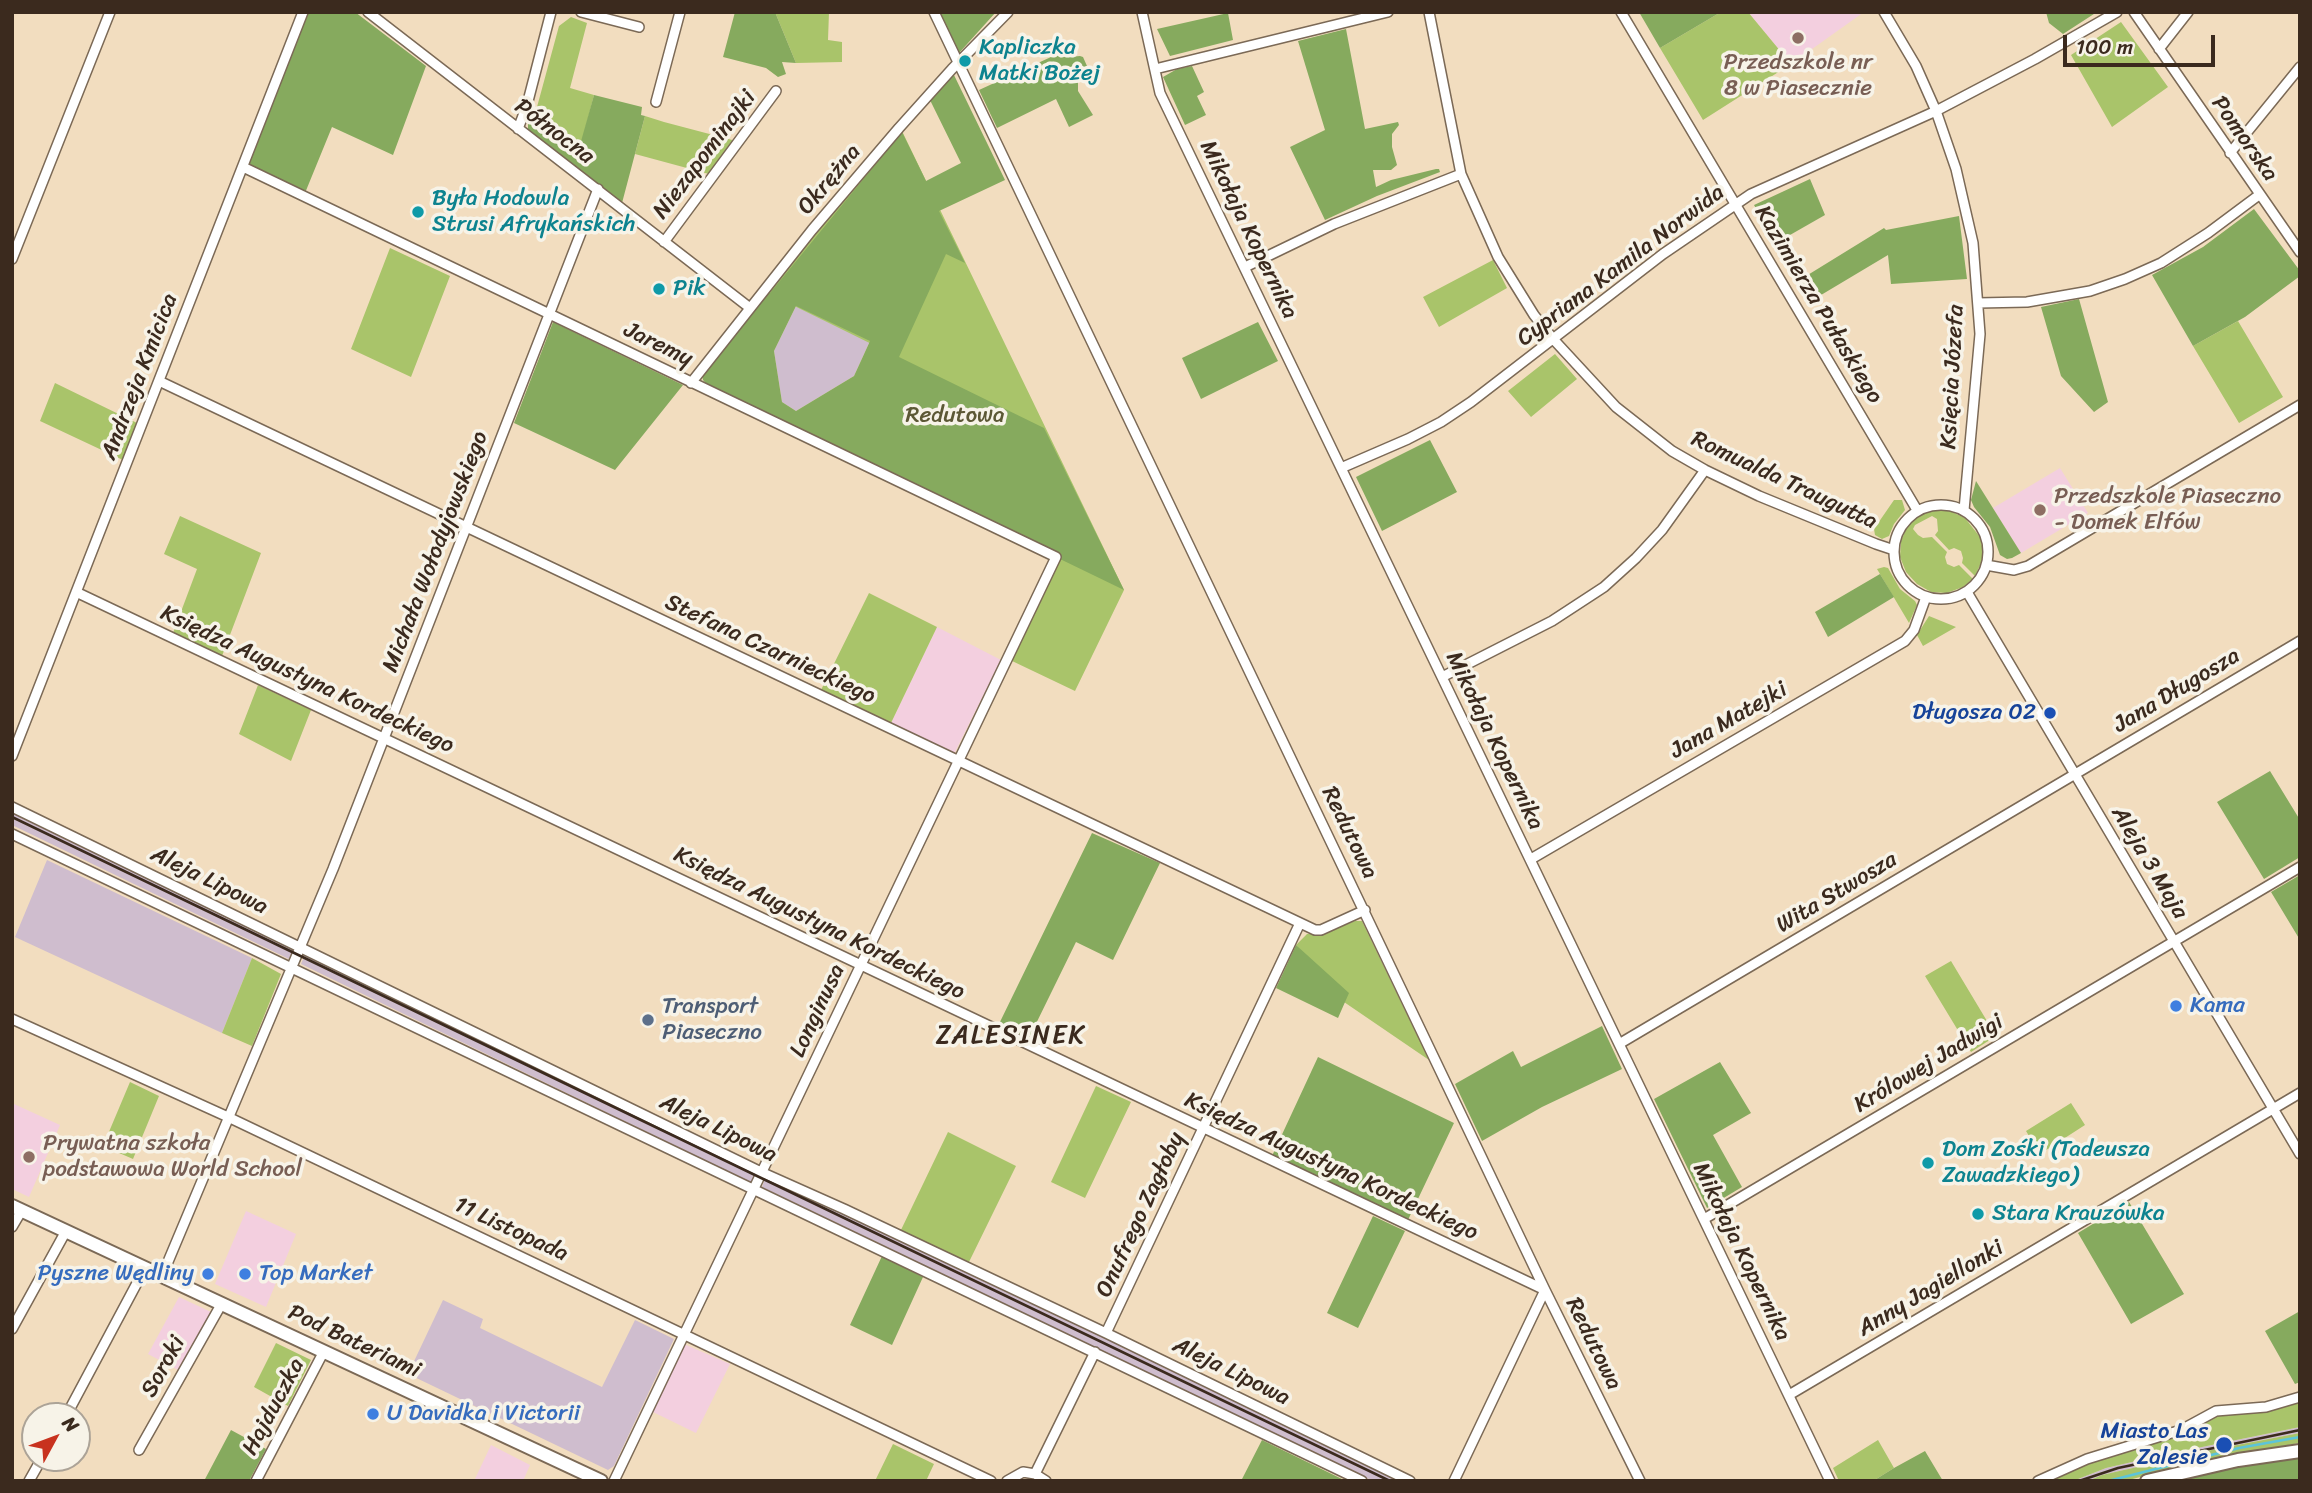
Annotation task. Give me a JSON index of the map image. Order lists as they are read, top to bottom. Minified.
{"streets":{"street":["Północna","Pomorska","Niezapominajki","Okrężna","Mikołaja Kopernika","Cypriana Kamila Norwida","Kazimierza Pułaskiego","Jaremy","Andrzeja Kmicica","Księcia Józefa","Romualda Traugutta","Michała Wołodyjowskiego","Stefana Czarnieckiego","Księdza Augustyna Kordeckiego","Jana Długosza","Jana Matejki","Redutowa","Aleja 3 Maja","Aleja Lipowa","Wita Stwosza","Longinusa","Królowej Jadwigi","Onufrego Zagłoby","11 Listopada","Anny Jagiellonki","Pod Bateriami","Soroki","Hajduczka"]},"crossings":[["Północna","Niezapominajki"],["Północna","Okrężna"],["Północna","Michała Wołodyjowskiego"],["Okrężna","Jaremy"],["Okrężna","Redutowa"],["Mikołaja Kopernika","Cypriana Kamila Norwida"],["Mikołaja Kopernika","Jana Matejki"],["Mikołaja Kopernika","Wita Stwosza"],["Mikołaja Kopernika","Królowej Jadwigi"],["Mikołaja Kopernika","Anny Jagiellonki"],["Cypriana Kamila Norwida","Kazimierza Pułaskiego"],["Cypriana Kamila Norwida","Księcia Józefa"],["Cypriana Kamila Norwida","Romualda Traugutta"],["Kazimierza Pułaskiego","Księcia Józefa"],["Kazimierza Pułaskiego","Romualda Traugutta"],["Kazimierza Pułaskiego","Jana Matejki"],["Kazimierza Pułaskiego","Aleja 3 Maja"],["Jaremy","Andrzeja Kmicica"],["Jaremy","Michała Wołodyjowskiego"],["Jaremy","Longinusa"],["Andrzeja Kmicica","Stefana Czarnieckiego"],["Andrzeja Kmicica","Księdza Augustyna Kordeckiego"],["Księcia Józefa","Romualda Traugutta"],["Księcia Józefa","Jana Matejki"],["Księcia Józefa","Aleja 3 Maja"],["Romualda Traugutta","Jana Matejki"],["Romualda Traugutta","Aleja 3 Maja"],["Michała Wołodyjowskiego","Stefana Czarnieckiego"],["Michała Wołodyjowskiego","Księdza Augustyna Kordeckiego"],["Michała Wołodyjowskiego","Aleja Lipowa"],["Michała Wołodyjowskiego","11 Listopada"],["Michała Wołodyjowskiego","Pod Bateriami"],["Stefana Czarnieckiego","Redutowa"],["Stefana Czarnieckiego","Longinusa"],["Stefana Czarnieckiego","Onufrego Zagłoby"],["Księdza Augustyna Kordeckiego","Redutowa"],["Księdza Augustyna Kordeckiego","Longinusa"],["Księdza Augustyna Kordeckiego","Onufrego Zagłoby"],["Jana Długosza","Aleja 3 Maja"],["Jana Długosza","Wita Stwosza"],["Jana Matejki","Aleja 3 Maja"],["Aleja 3 Maja","Wita Stwosza"],["Aleja 3 Maja","Królowej Jadwigi"],["Aleja 3 Maja","Anny Jagiellonki"],["Aleja Lipowa","Longinusa"],["Aleja Lipowa","Onufrego Zagłoby"],["Longinusa","11 Listopada"],["Pod Bateriami","Soroki"],["Pod Bateriami","Hajduczka"]],"districts":["ZALESINEK"],"parks":["Redutowa"],"places":["Przedszkole nr 8 w Piasecznie","Kapliczka Matki Bożej","Była Hodowla Strusi Afrykańskich","Pik","Przedszkole Piaseczno - Domek Elfów","Długosza 02","Kama","Transport Piaseczno","Prywatna szkoła podstawowa World School","Dom Zośki (Tadeusza Zawadzkiego)","Stara Krauzówka","Pyszne Wędliny","Top Market","U Davidka i Victorii","Miasto Las Zalesie"],"scale_bar":"100 m","north":"top right"}
